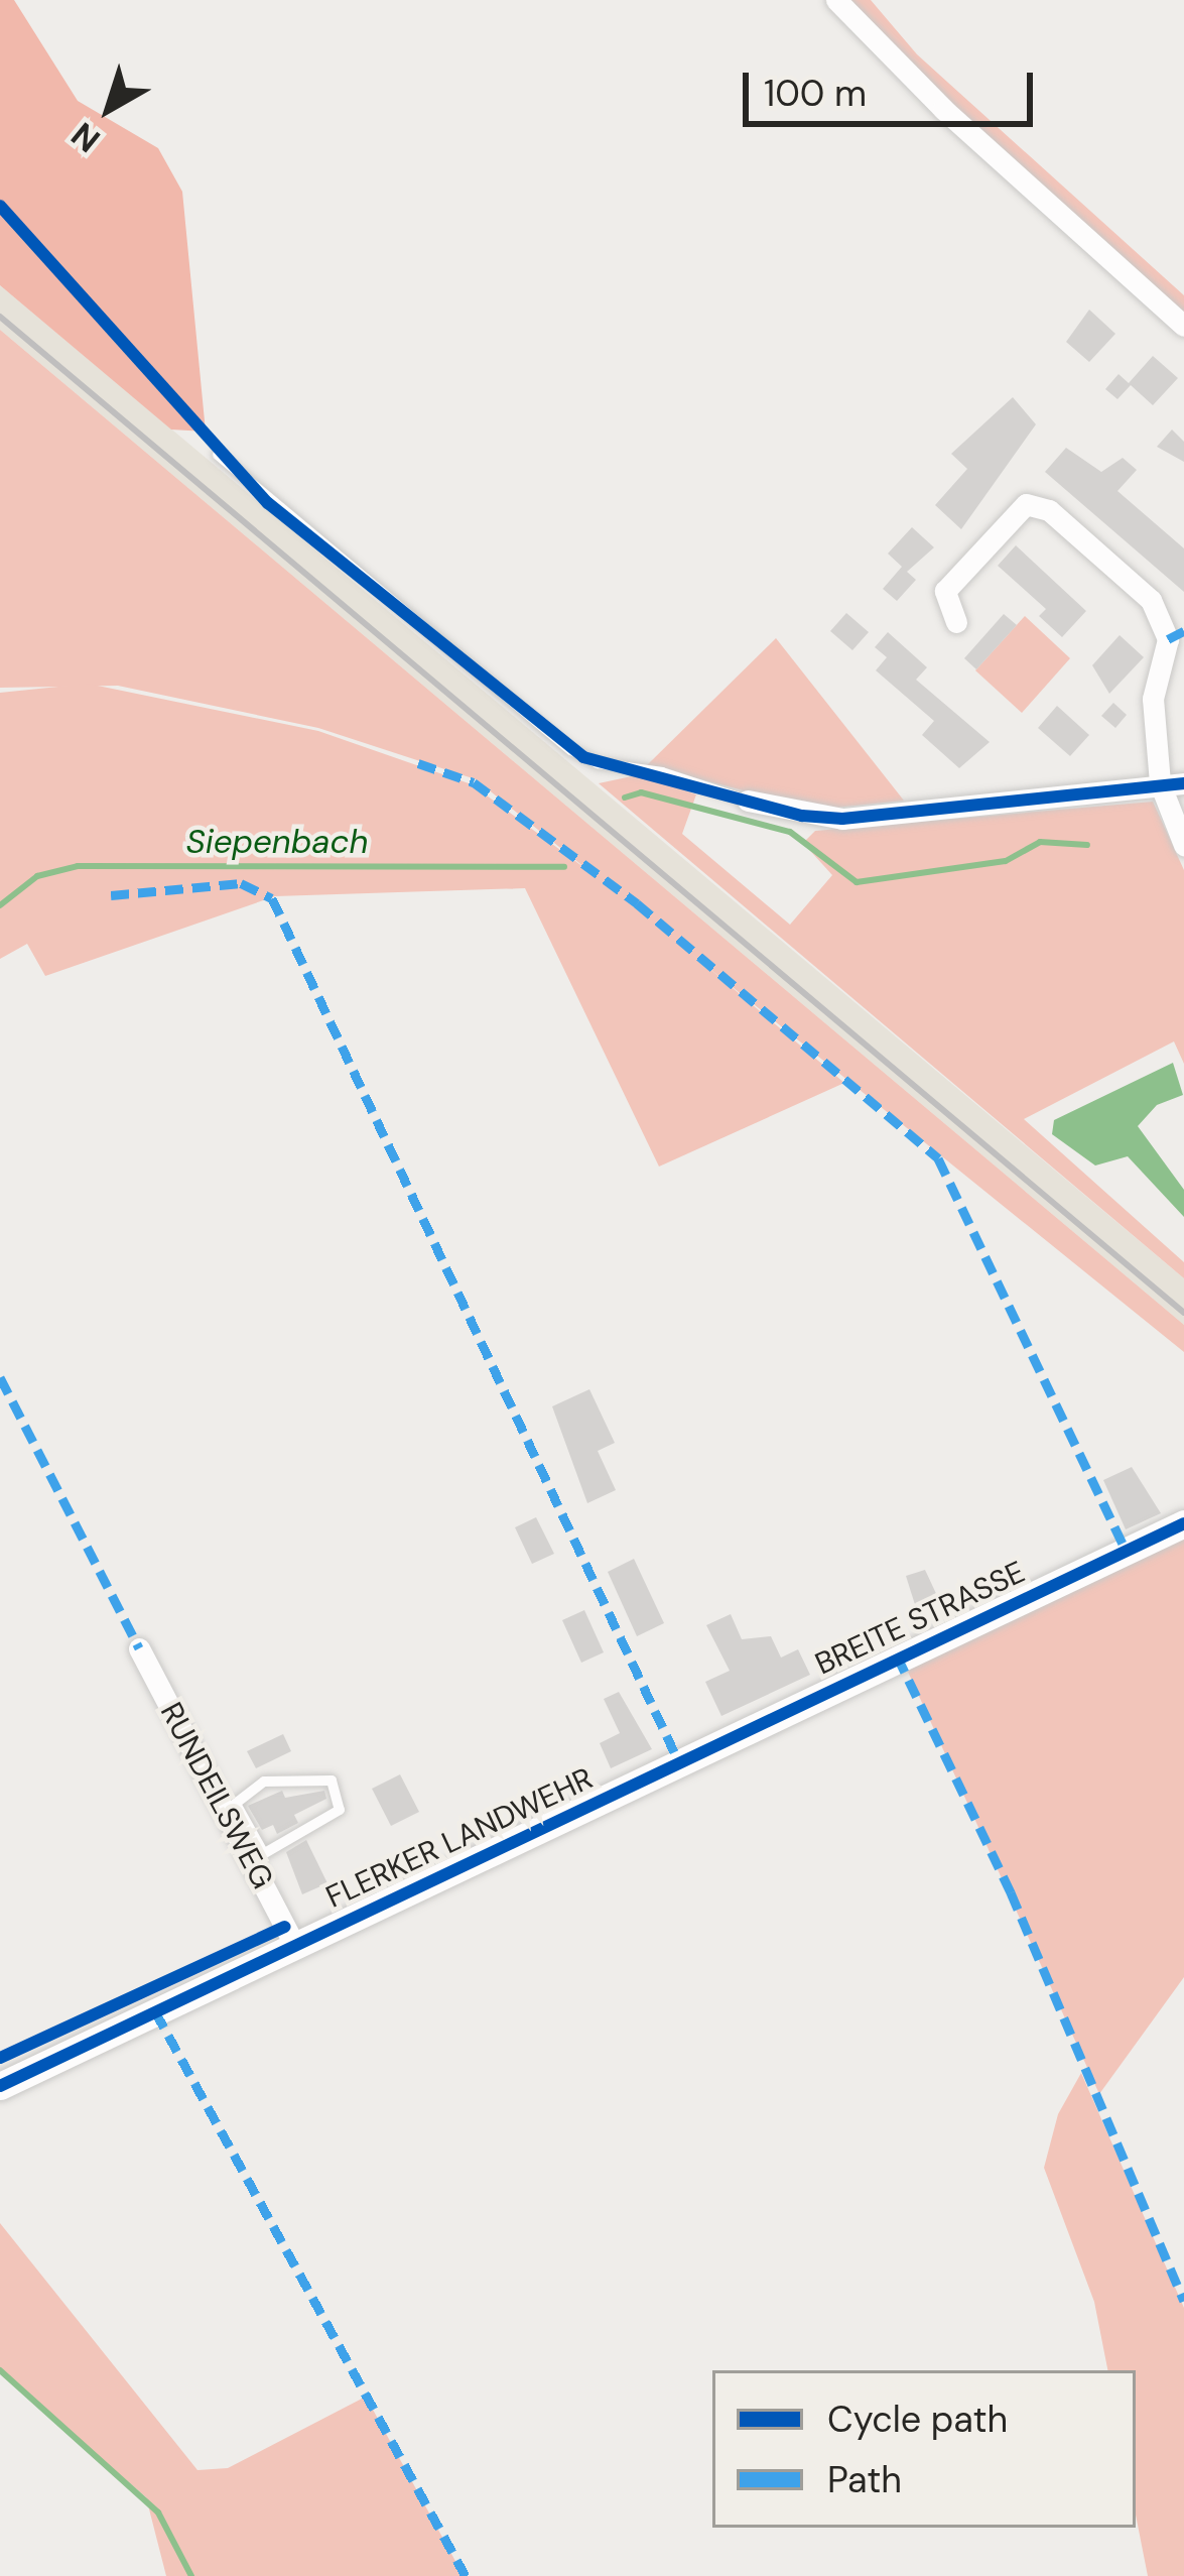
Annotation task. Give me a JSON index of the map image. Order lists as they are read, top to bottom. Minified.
{"streets":{"street":["BREITE STRASSE","RUNDEILSWEG","FLERKER LANDWEHR"]},"crossings":[["BREITE STRASSE","FLERKER LANDWEHR"],["RUNDEILSWEG","FLERKER LANDWEHR"]],"water":["Siepenbach"],"legend":["Cycle path","Path"],"scale_bar":"100 m","north":"bottom left"}
